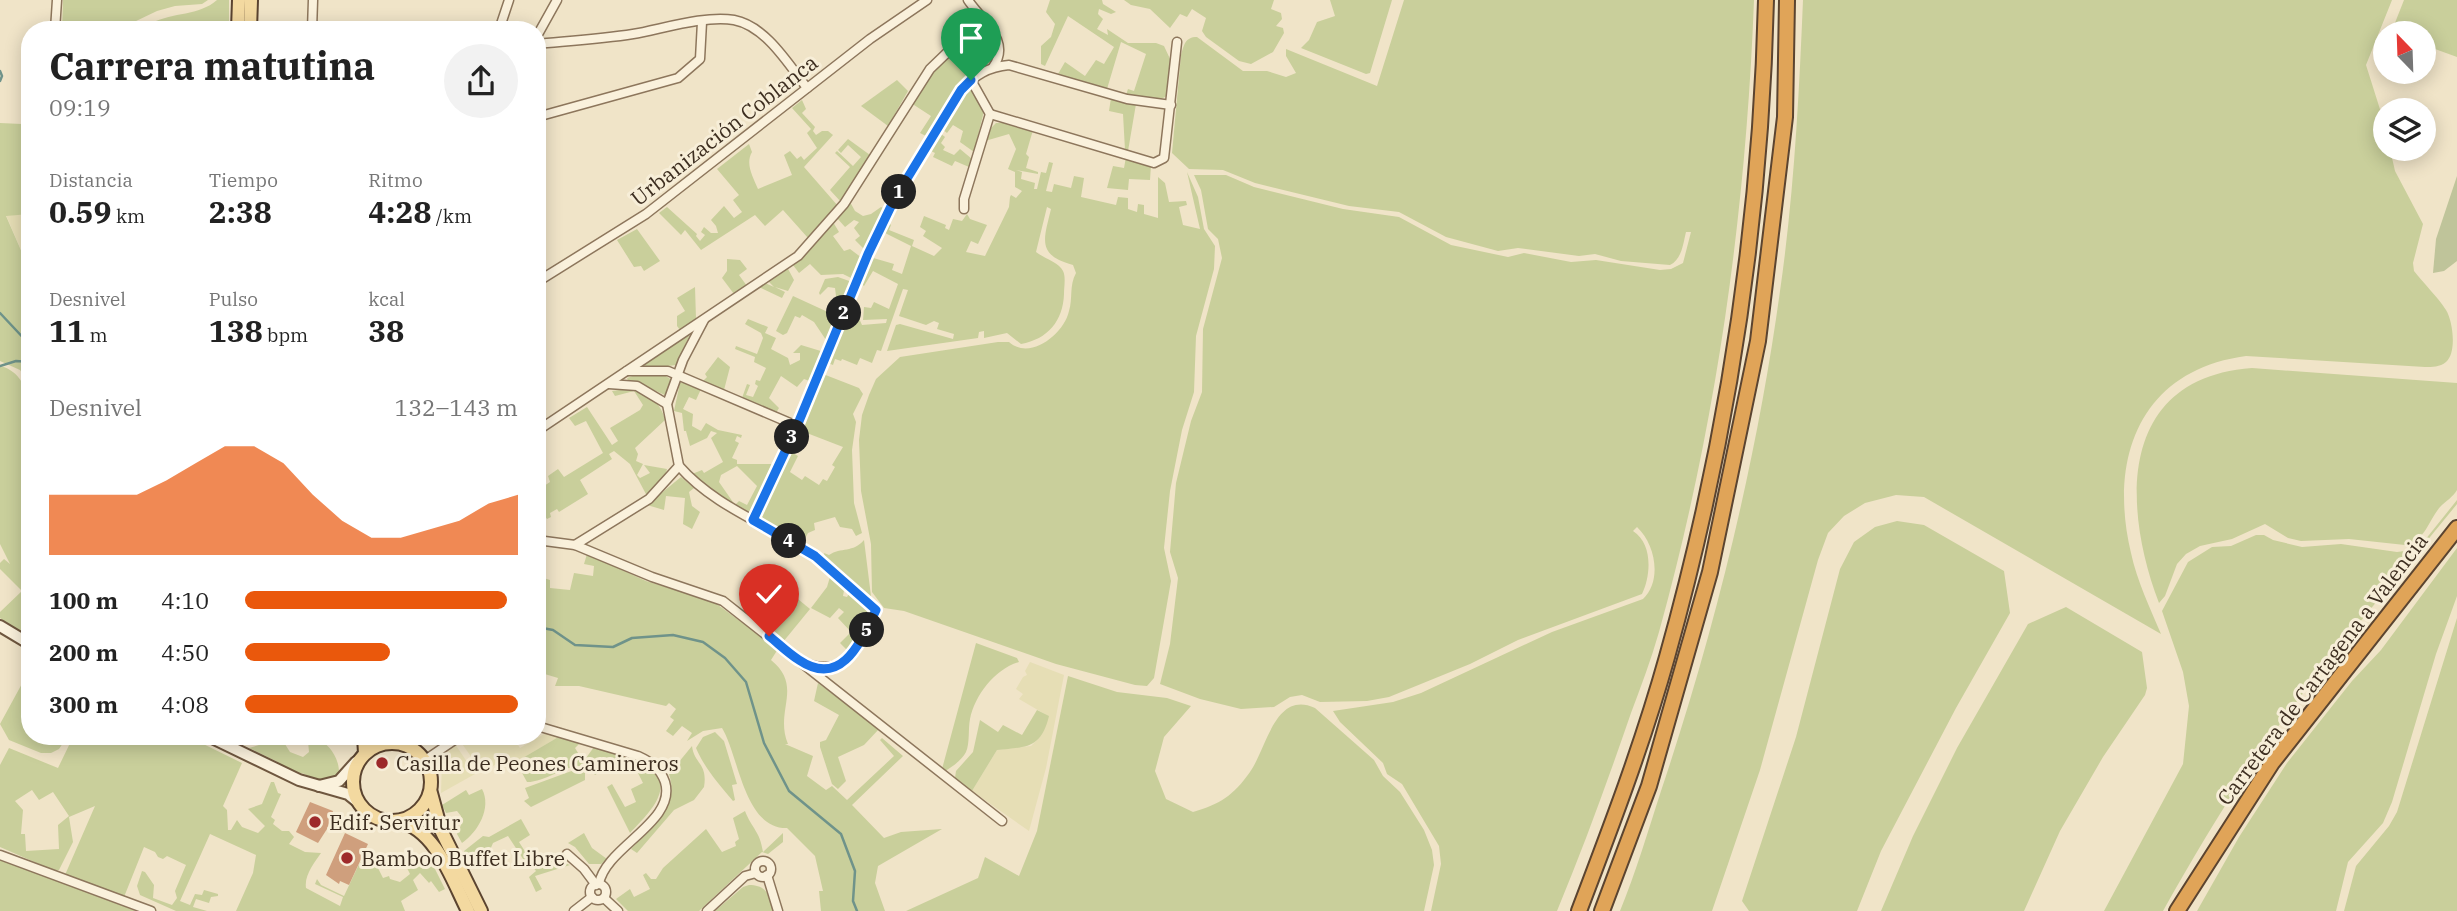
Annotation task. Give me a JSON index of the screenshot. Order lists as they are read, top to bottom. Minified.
{"streets":{"highway":["Carretera de Cartagena a Valencia"],"street":["Urbanización Coblanca"]},"places":["Casilla de Peones Camineros","Edif. Servitur","Bamboo Buffet Libre"],"north":"top left","page":{"heading":["Carrera matutina","09:19"],"stats":[["Distancia","0.59 km"],["Tiempo","2:38"],["Ritmo","4:28 /km"],["Desnivel","11 m"],["Pulso","138 bpm"],["kcal","38"]],"pins":["1","2","3","4","5"],"chart":["Desnivel","132–143 m"],"list":[{"name":"100 m","note":"4:10"},{"name":"200 m","note":"4:50"},{"name":"300 m","note":"4:08"}]}}
